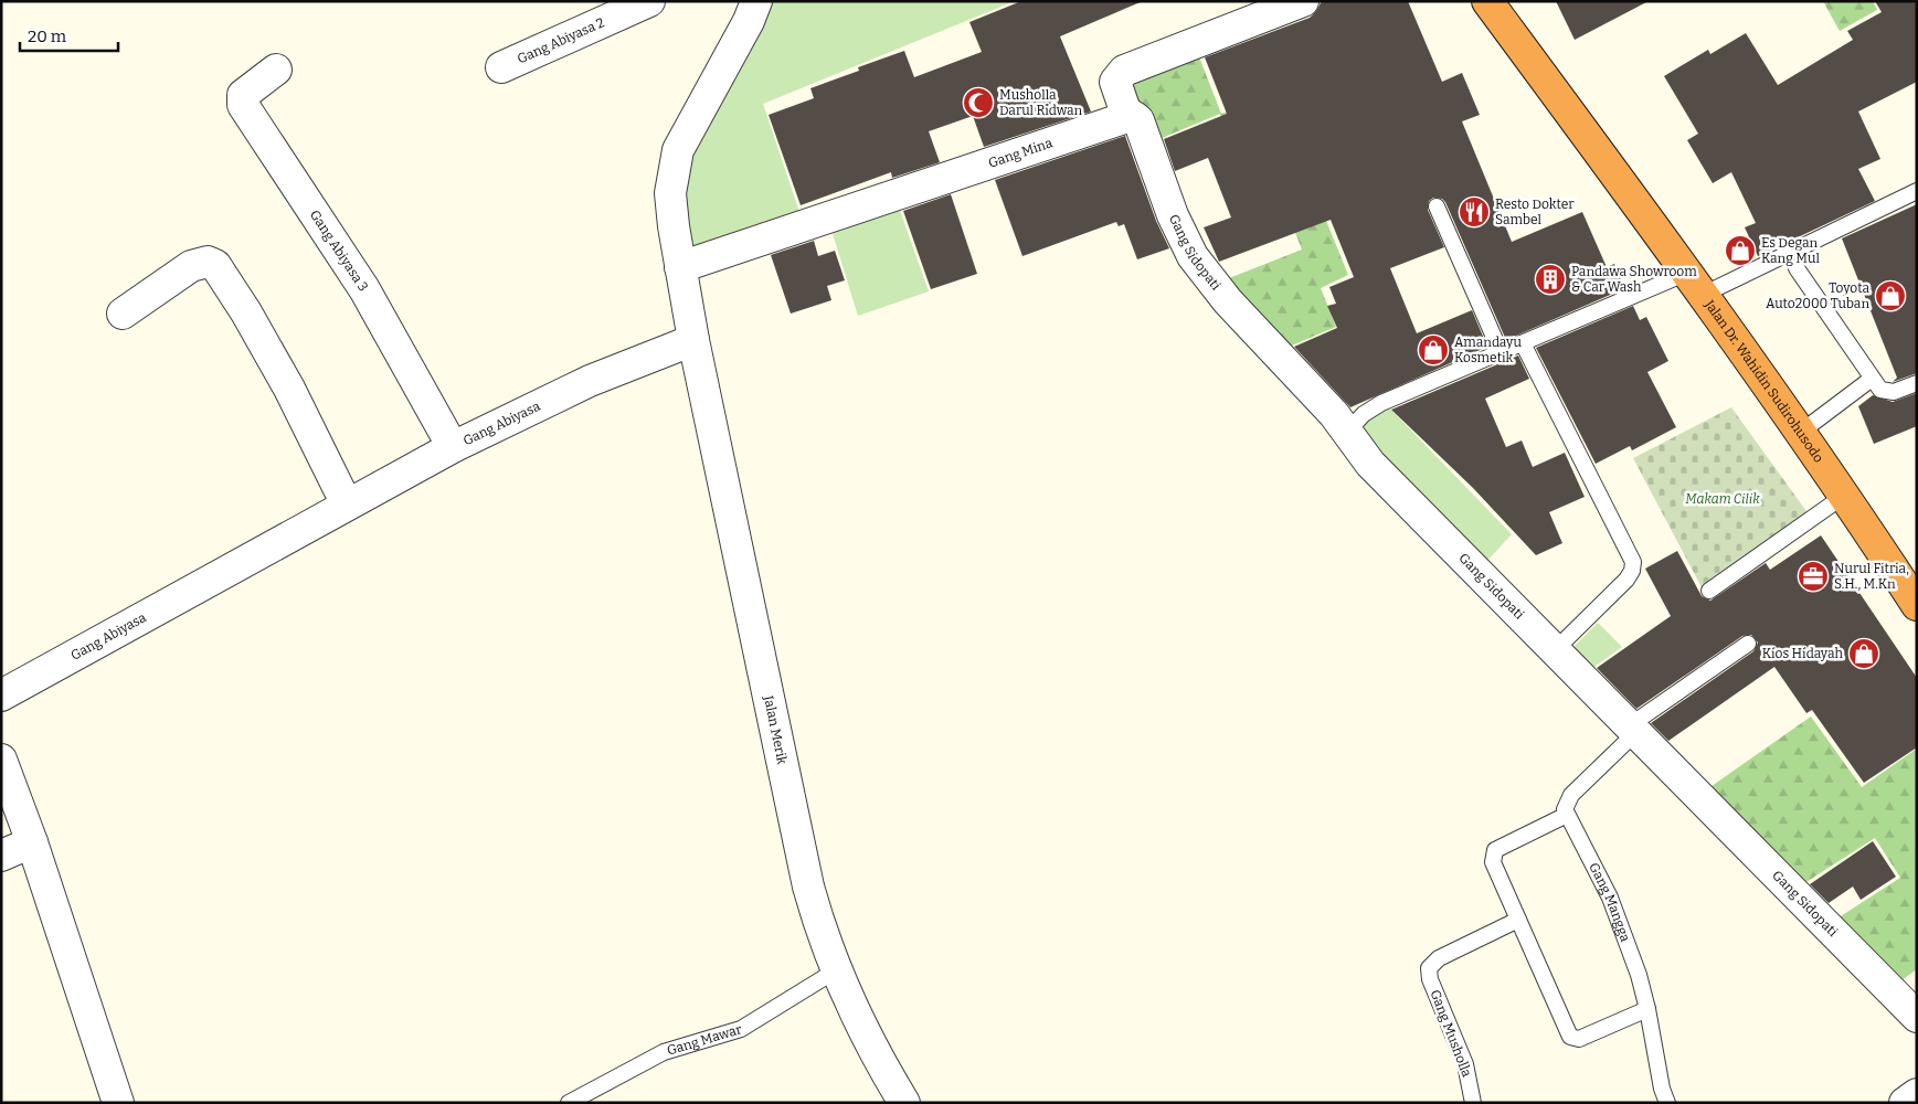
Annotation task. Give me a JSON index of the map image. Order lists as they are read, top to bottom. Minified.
{"streets":{"highway":["Jalan Dr. Wahidin Sudirohusodo"],"street":["Gang Abiyasa 2","Gang Mina","Gang Abiyasa 3","Gang Sidopati","Gang Abiyasa","Jalan Merik"],"lane":["Gang Mangga","Gang Musholla","Gang Mawar"]},"crossings":[["Gang Mina","Gang Sidopati"],["Gang Abiyasa 3","Gang Abiyasa"],["Gang Abiyasa","Jalan Merik"],["Jalan Merik","Gang Mawar"]],"parks":["Makam Cilik"],"places":{"mosque":["Musholla Darul Ridwan"],"restaurant":["Resto Dokter Sambel"],"shop":["Es Degan Kang Mul","Toyota Auto2000 Tuban","Amandayu Kosmetik","Kios Hidayah"],"building":["Pandawa Showroom & Car Wash"],"office":["Nurul Fitria, S.H., M.Kn"]},"scale_bar":"20 m"}
